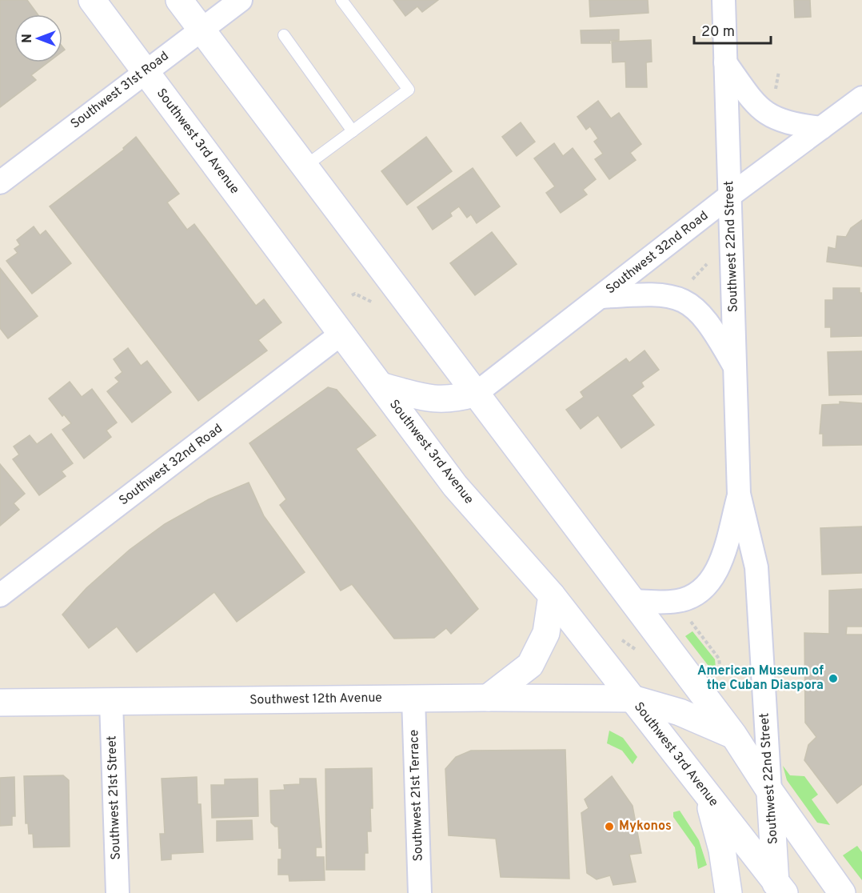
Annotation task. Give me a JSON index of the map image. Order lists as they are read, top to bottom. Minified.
{"streets":{"main road":["Southwest 3rd Avenue","Southwest 22nd Street","Southwest 12th Avenue"],"street":["Southwest 31st Road","Southwest 32nd Road","Southwest 21st Terrace","Southwest 21st Street"]},"crossings":[["Southwest 31st Road","Southwest 3rd Avenue"],["Southwest 3rd Avenue","Southwest 22nd Street"],["Southwest 3rd Avenue","Southwest 32nd Road"],["Southwest 3rd Avenue","Southwest 12th Avenue"],["Southwest 22nd Street","Southwest 32nd Road"],["Southwest 12th Avenue","Southwest 21st Terrace"],["Southwest 12th Avenue","Southwest 21st Street"]],"places":["American Museum of the Cuban Diaspora","Mykonos"],"scale_bar":"20 m","north":"left"}
